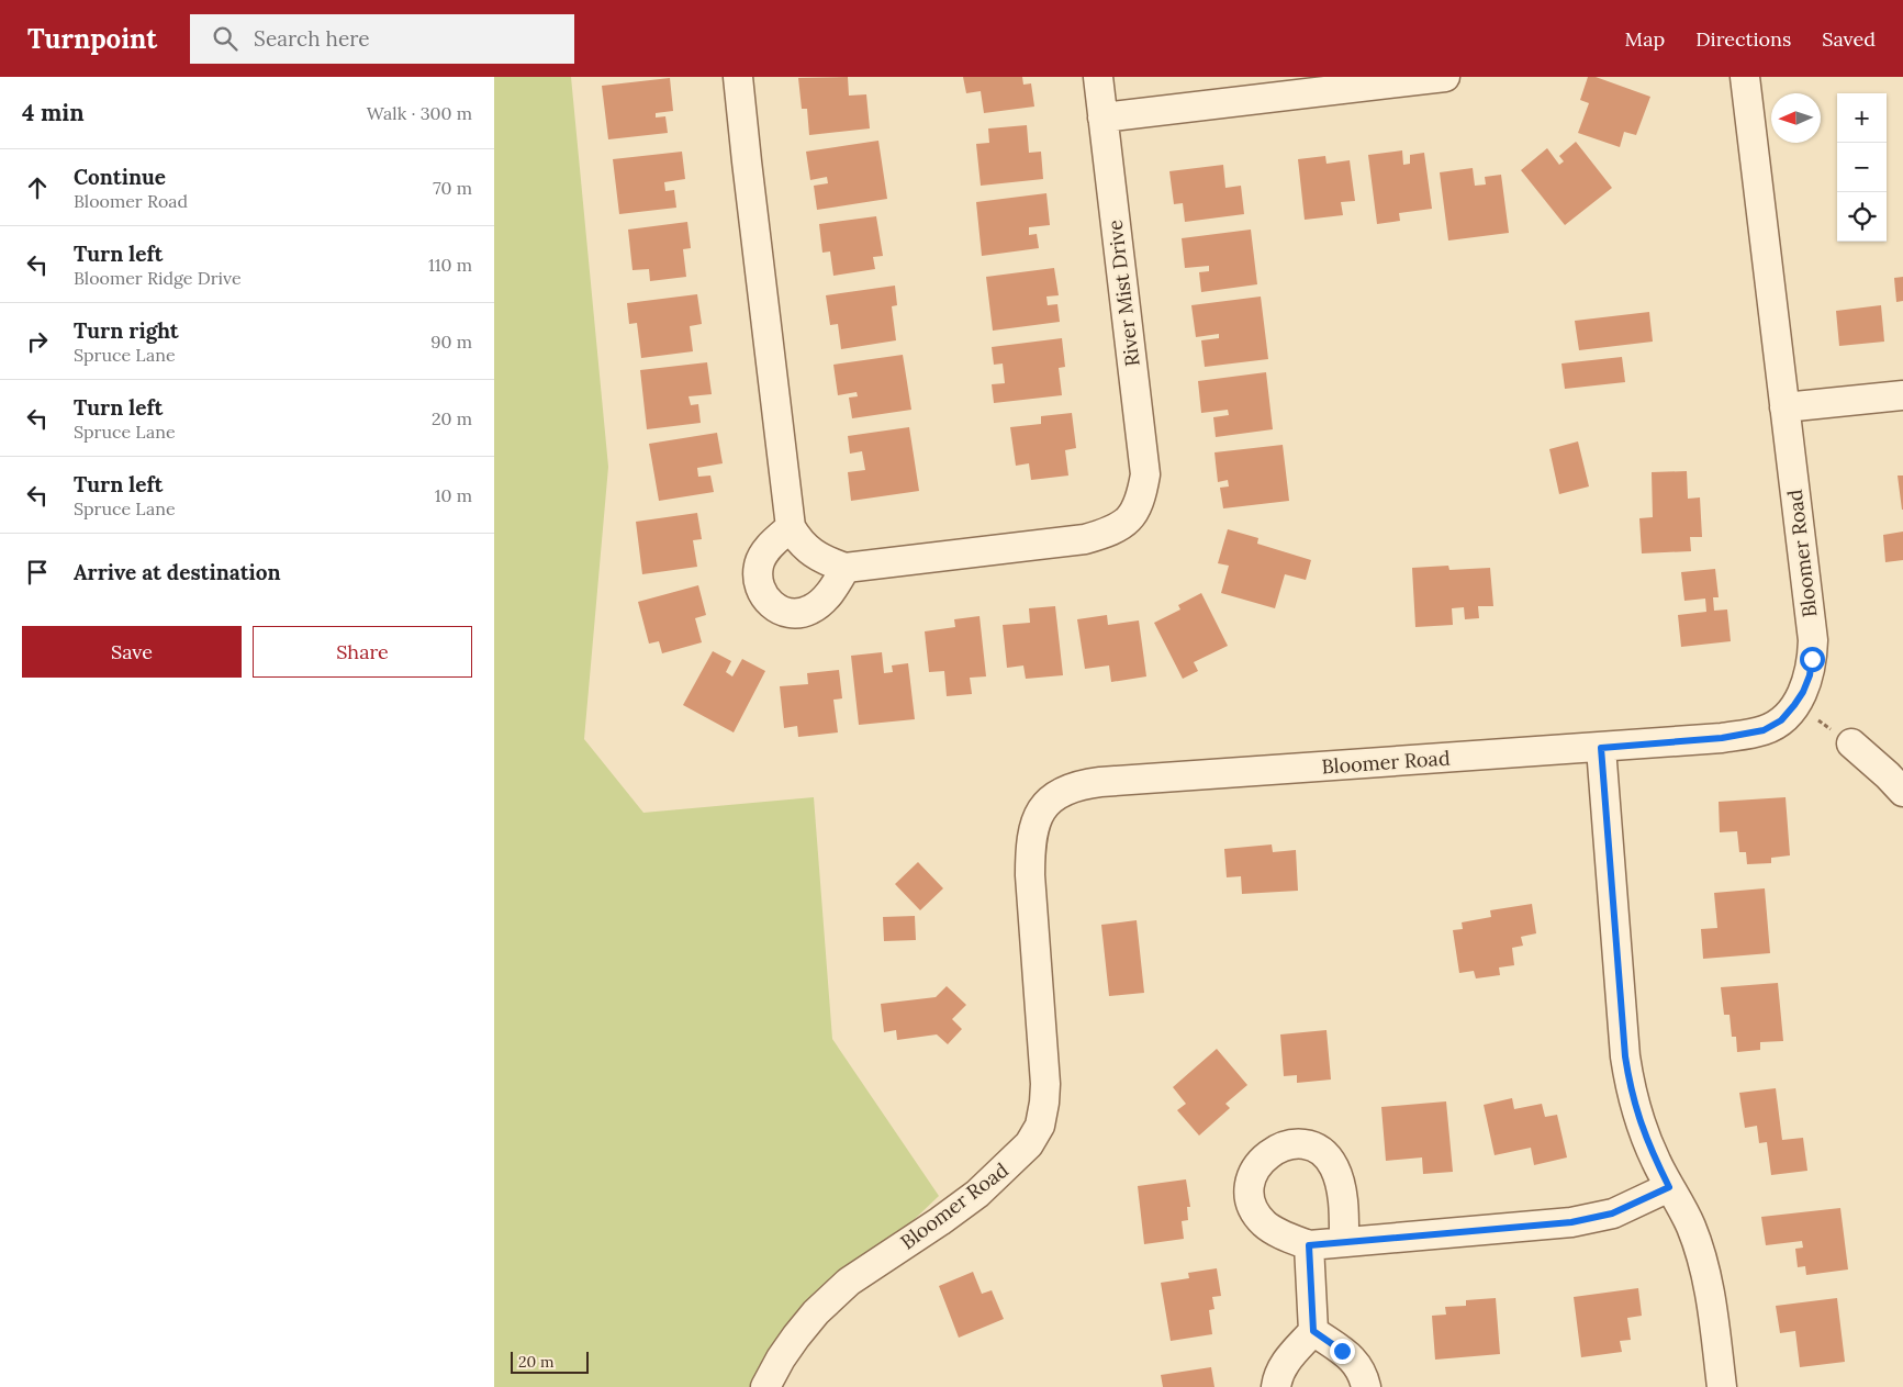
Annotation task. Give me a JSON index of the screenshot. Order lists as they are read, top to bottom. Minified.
{"streets":{"street":["River Mist Drive","Bloomer Road"]},"scale_bar":"20 m","north":"left","page":{"header":"Turnpoint","search":"Search here","nav":["Map","Directions","Saved"],"heading":["4 min","Walk · 300 m"],"map_buttons":["+","−"],"list":[["Continue","Bloomer Road","70 m"],["Turn left","Bloomer Ridge Drive","110 m"],["Turn right","Spruce Lane","90 m"],["Turn left","Spruce Lane","20 m"],["Turn left","Spruce Lane","10 m"],"Arrive at destination"],"buttons":["Save","Share"],"scale":"20 m"}}
